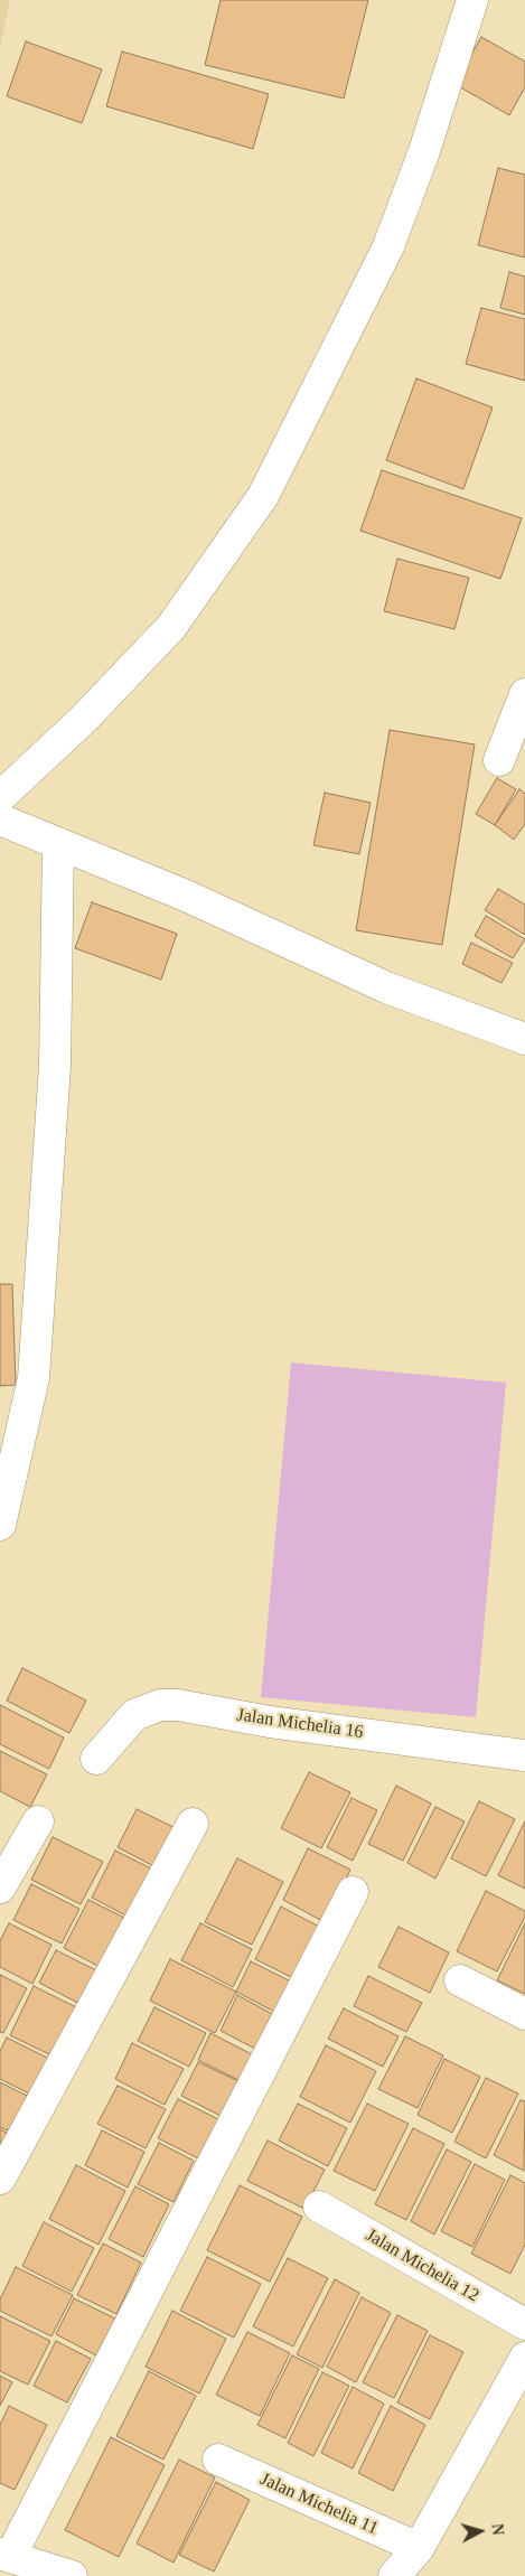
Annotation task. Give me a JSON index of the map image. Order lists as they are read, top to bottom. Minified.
{"streets":{"street":["Jalan Michelia 16","Jalan Michelia 12","Jalan Michelia 11"]},"north":"right"}
